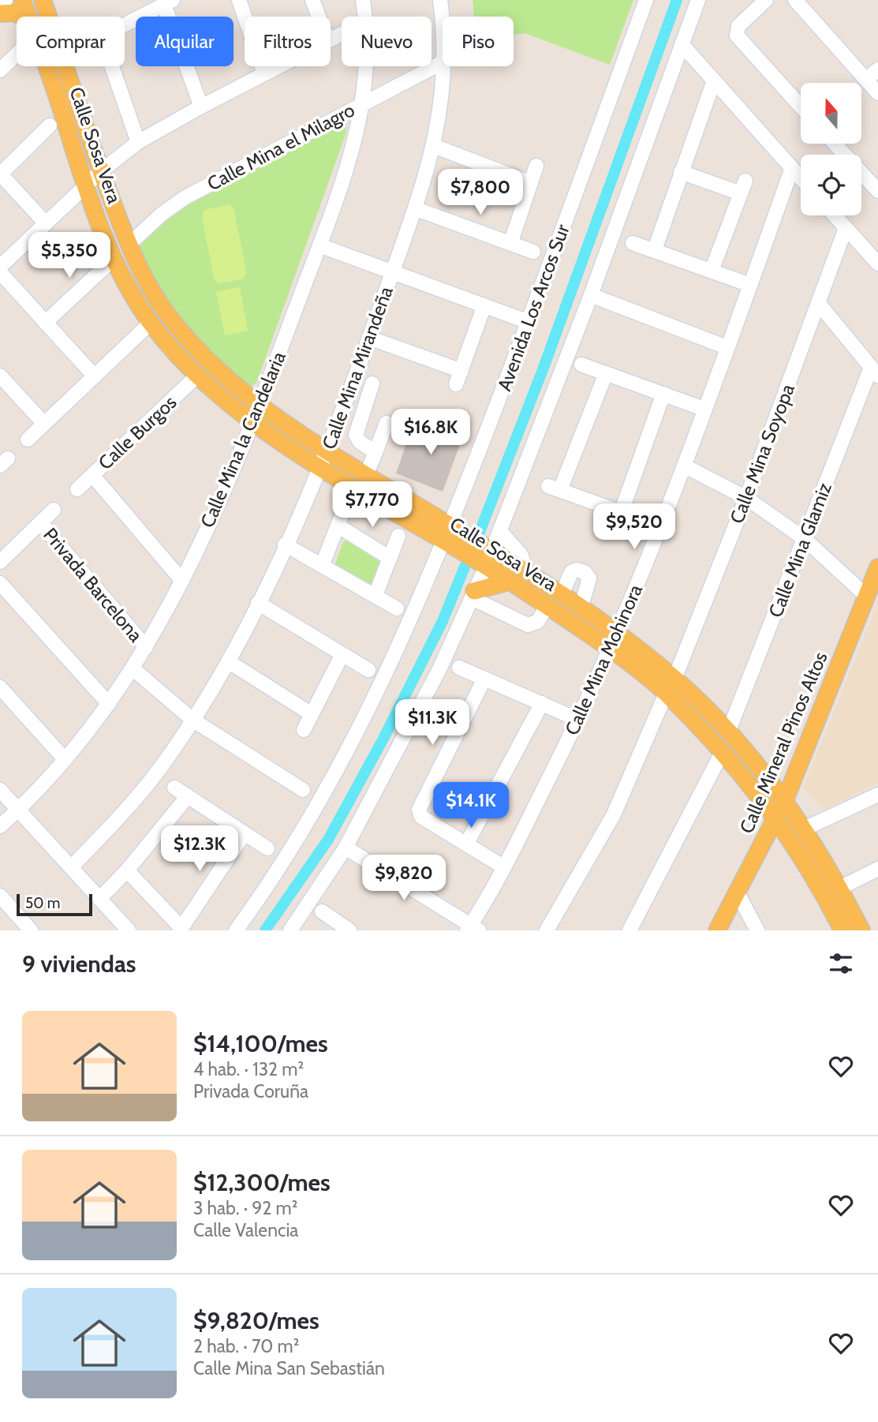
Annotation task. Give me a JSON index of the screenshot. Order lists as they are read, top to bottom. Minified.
{"streets":{"main road":["Calle Sosa Vera","Calle Mineral Pinos Altos"],"street":["Calle Mina el Milagro","Avenida Los Arcos Sur","Calle Mina Mirandeña","Calle Burgos","Calle Mina la Candelaria","Calle Mina Soyopa","Calle Mina Glamiz","Privada Barcelona","Calle Mina Mohinora"]},"crossings":[["Calle Sosa Vera","Avenida Los Arcos Sur"],["Calle Sosa Vera","Calle Mina Mirandeña"],["Calle Sosa Vera","Calle Burgos"],["Calle Sosa Vera","Calle Mina la Candelaria"],["Calle Sosa Vera","Calle Mina Mohinora"],["Calle Sosa Vera","Calle Mineral Pinos Altos"],["Calle Mina el Milagro","Calle Mina Mirandeña"],["Calle Mina el Milagro","Calle Mina la Candelaria"],["Calle Mina la Candelaria","Privada Barcelona"]],"scale_bar":"50 m","north":"top","page":{"chip":["Comprar","Alquilar","Filtros","Nuevo","Piso"],"price":["$7,800","$5,350","$16.8K","$7,770","$9,520","$11.3K","$14.1K","$12.3K","$9,820"],"scale":"50 m","heading":"9 viviendas","list":[{"name":"$14,100/mes","note":"4 hab. · 132 m² · Privada Coruña"},{"name":"$12,300/mes","note":"3 hab. · 92 m² · Calle Valencia"},{"name":"$9,820/mes","note":"2 hab. · 70 m² · Calle Mina San Sebastián"}]}}
